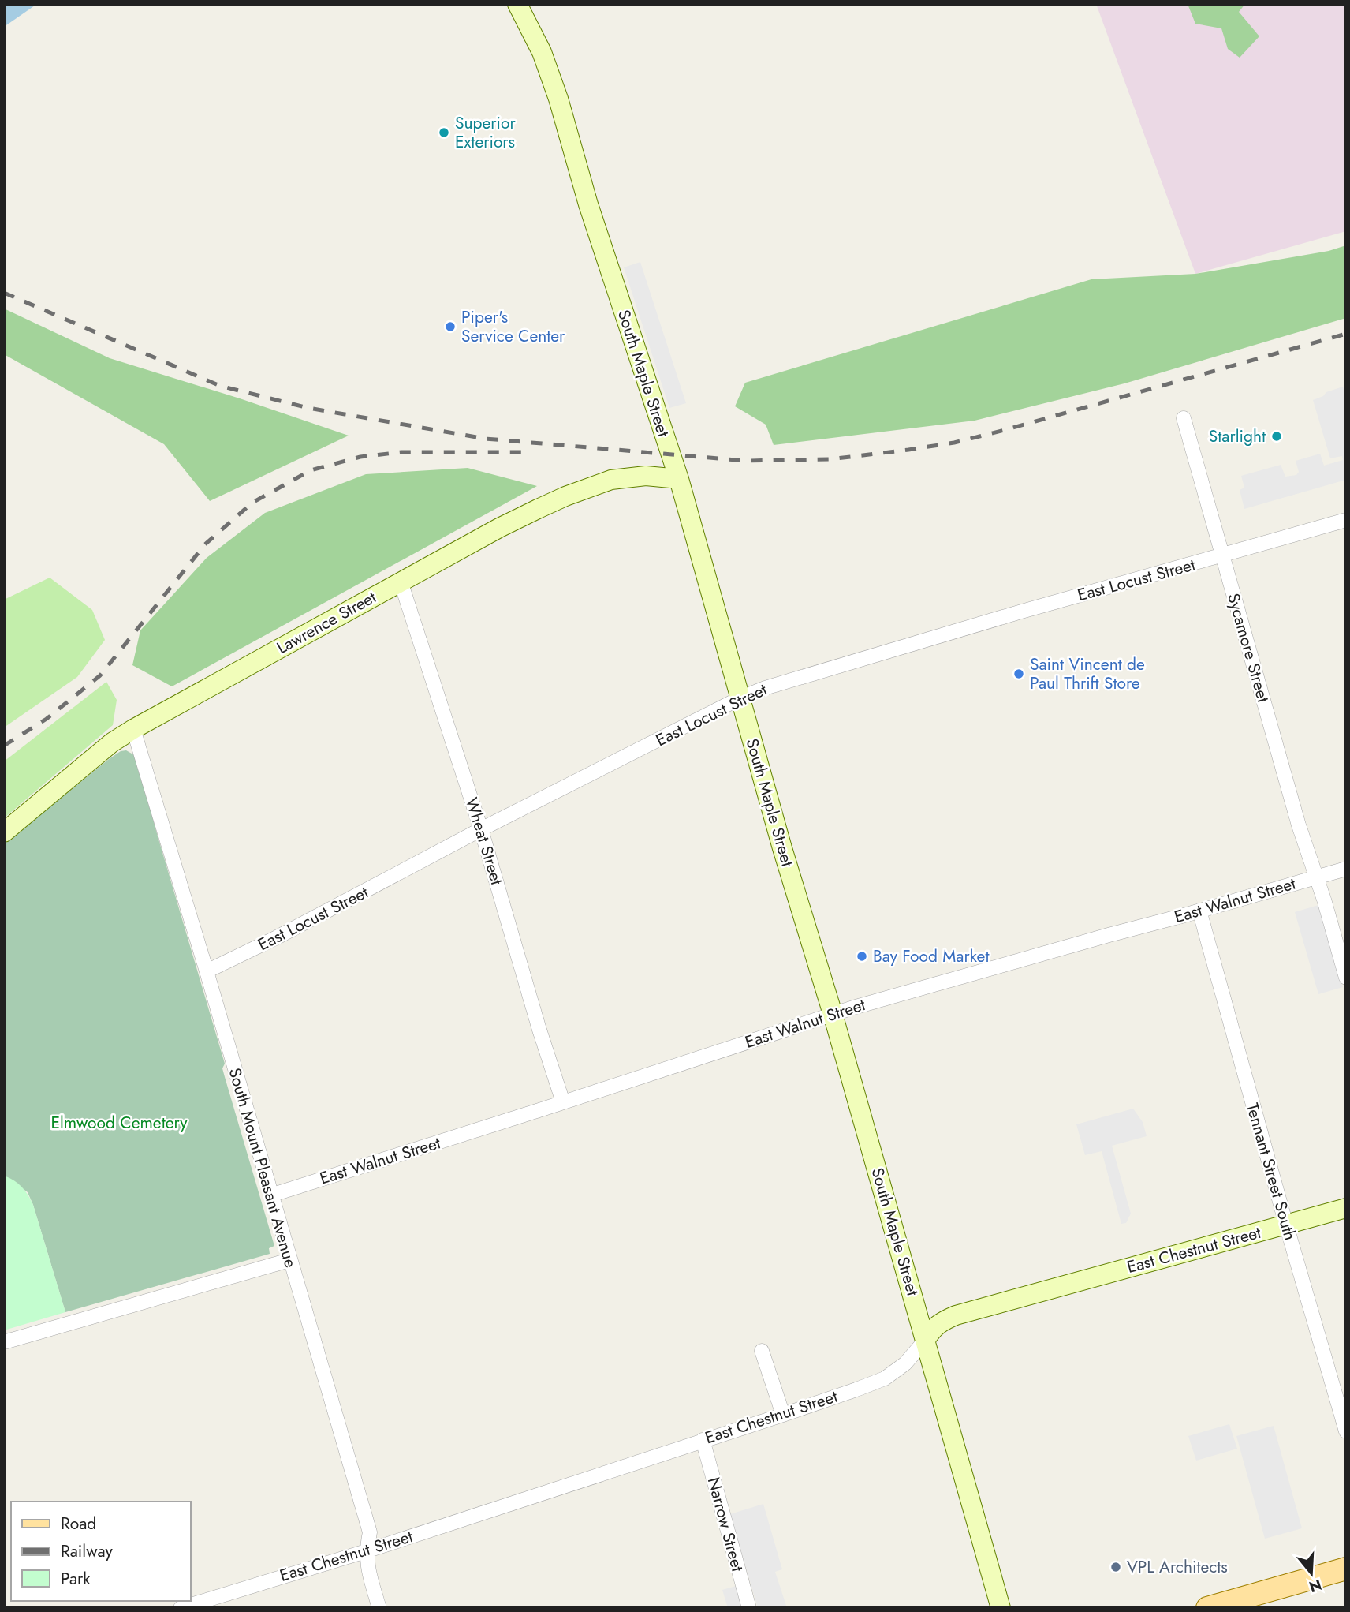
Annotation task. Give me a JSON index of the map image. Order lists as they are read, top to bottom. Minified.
{"streets":{"street":["South Maple Street","East Locust Street","Lawrence Street","Sycamore Street","Wheat Street","East Walnut Street","South Mount Pleasant Avenue","Tennant Street South","East Chestnut Street","Narrow Street"]},"crossings":[["South Maple Street","East Locust Street"],["South Maple Street","Lawrence Street"],["South Maple Street","East Walnut Street"],["South Maple Street","East Chestnut Street"],["East Locust Street","Sycamore Street"],["East Locust Street","Wheat Street"],["East Locust Street","South Mount Pleasant Avenue"],["Lawrence Street","Wheat Street"],["Lawrence Street","South Mount Pleasant Avenue"],["Sycamore Street","East Walnut Street"],["Wheat Street","East Walnut Street"],["East Walnut Street","South Mount Pleasant Avenue"],["East Walnut Street","Tennant Street South"],["South Mount Pleasant Avenue","East Chestnut Street"],["Tennant Street South","East Chestnut Street"],["East Chestnut Street","Narrow Street"]],"parks":["Elmwood Cemetery"],"places":["Superior Exteriors","Piper's Service Center","Starlight","Saint Vincent de Paul Thrift Store","Bay Food Market","VPL Architects"],"legend":["Road","Railway","Park"],"north":"bottom"}
